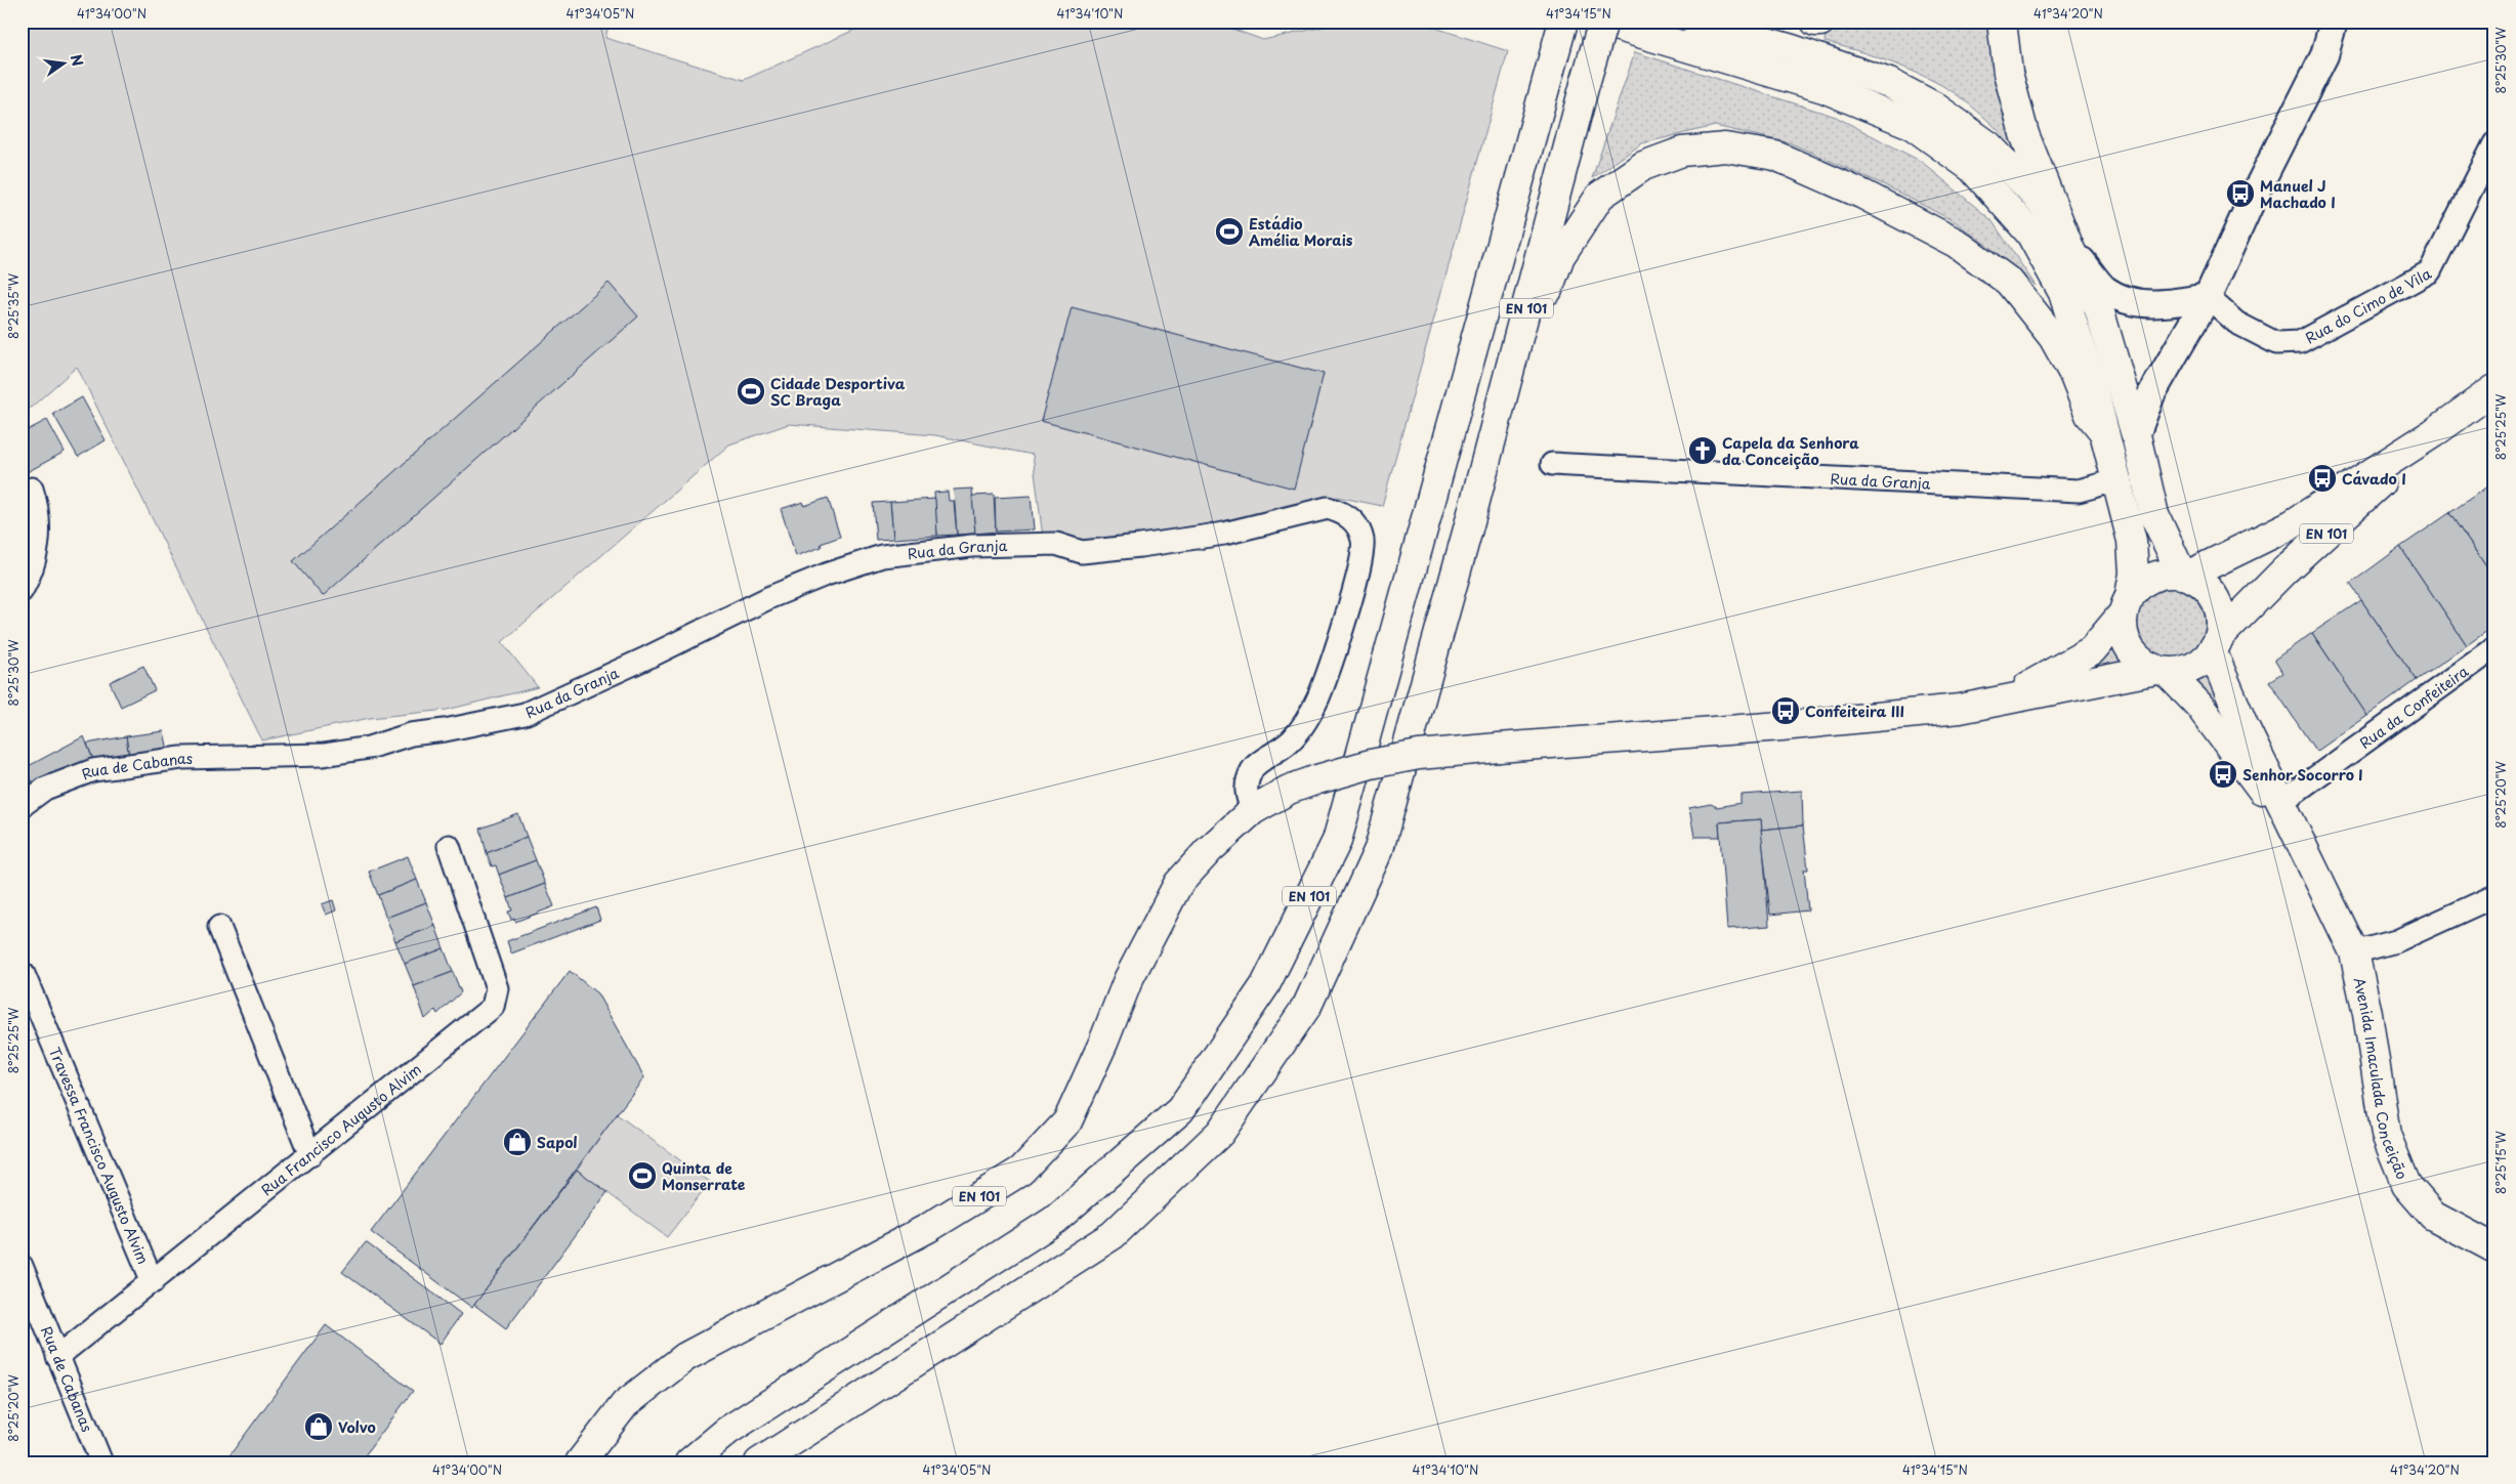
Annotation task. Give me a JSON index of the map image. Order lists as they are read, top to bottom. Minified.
{"streets":{"main road":["EN 101","Avenida Imaculada Conceição"],"street":["Rua do Cimo de Vila","Rua da Granja","Rua da Confeiteira","Rua de Cabanas","Rua Francisco Augusto Alvim","Travessa Francisco Augusto Alvim"]},"crossings":[["EN 101","Rua da Granja"],["Rua da Granja","Rua de Cabanas"],["Rua de Cabanas","Rua Francisco Augusto Alvim"],["Rua Francisco Augusto Alvim","Travessa Francisco Augusto Alvim"]],"places":{"bus stop":["Manuel J Machado I","Cávado I","Confeiteira III","Senhor Socorro I"],"sports":["Estádio Amélia Morais","Cidade Desportiva SC Braga","Quinta de Monserrate"],"church":["Capela da Senhora da Conceição"],"shop":["Sapol","Volvo"]},"north":"right","coordinates":["41°34'00\"N","41°34'05\"N","41°34'10\"N","41°34'15\"N","41°34'20\"N","8°25'30\"W","8°25'35\"W","8°25'25\"W","8°25'20\"W","8°25'15\"W"]}
